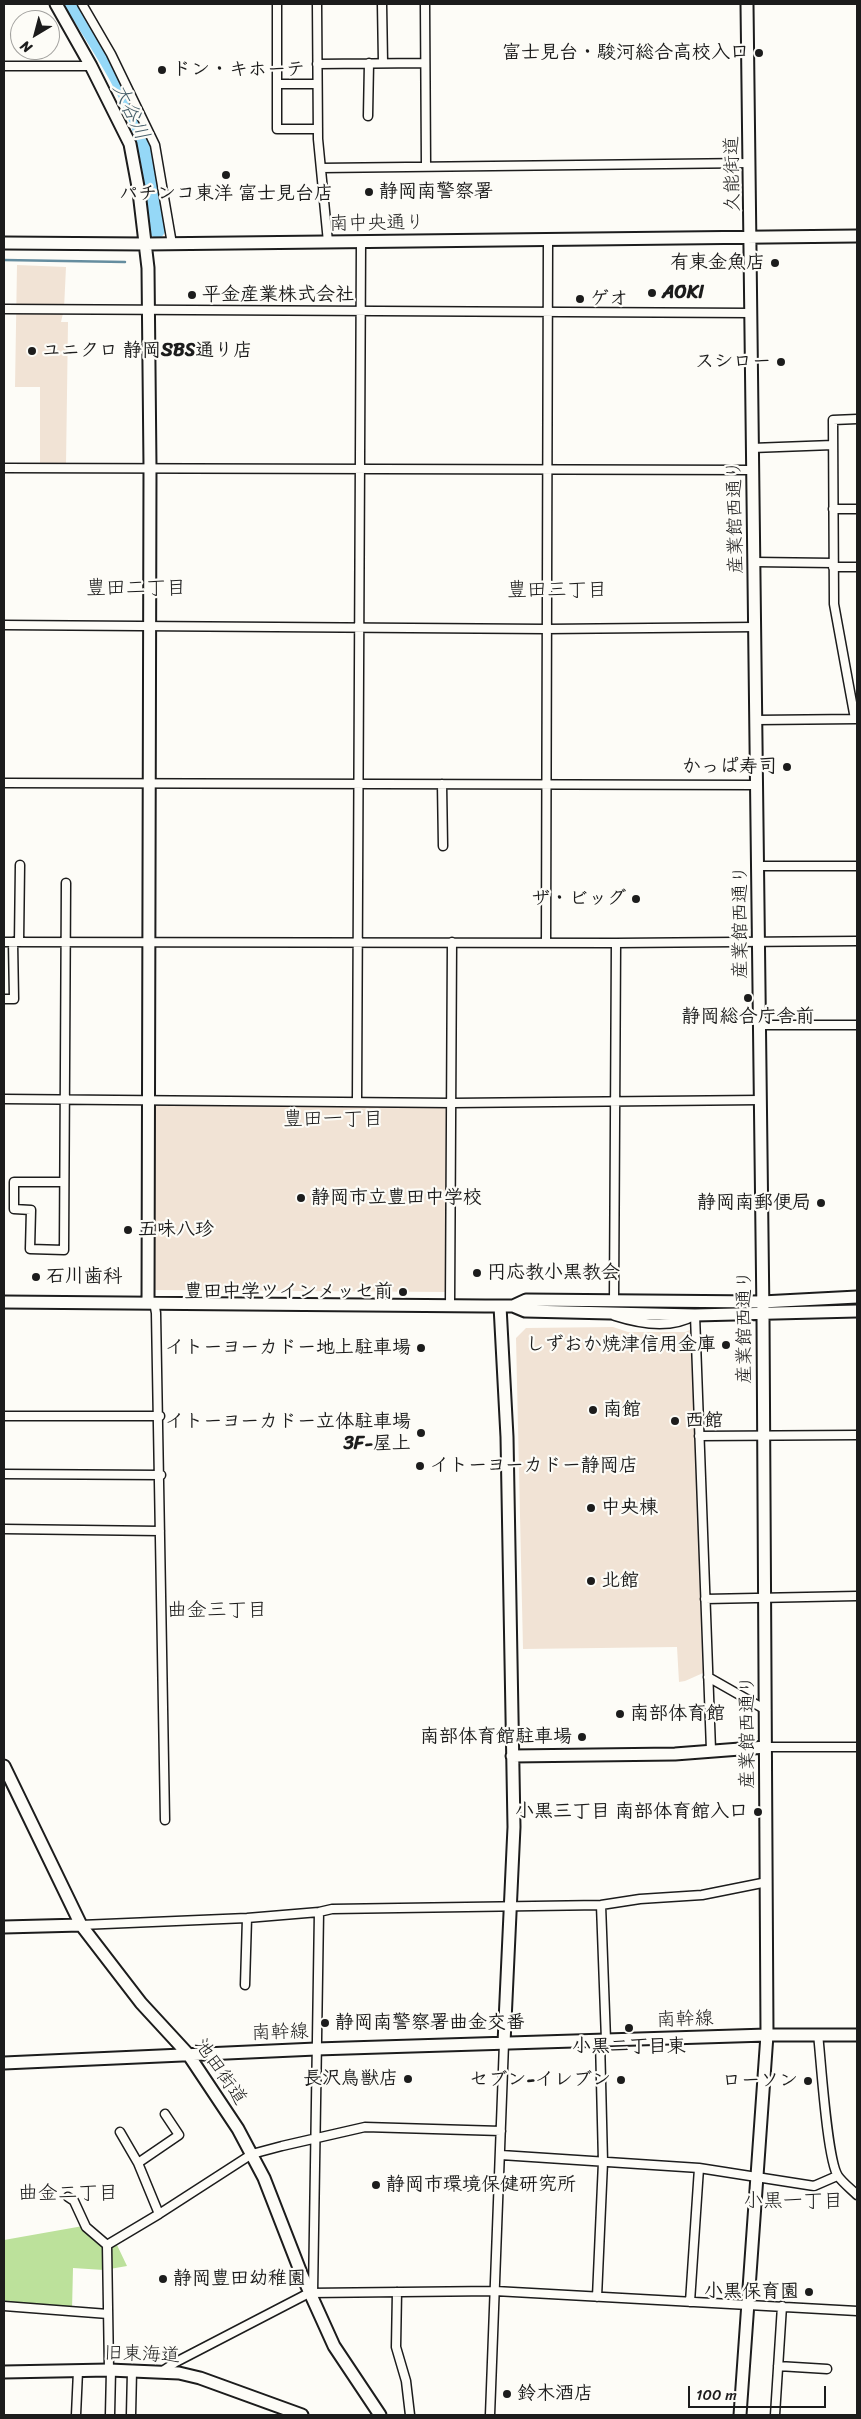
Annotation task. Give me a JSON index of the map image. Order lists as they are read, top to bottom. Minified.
{"streets":{"street":["久能街道","南中央通り","産業館西通り","南幹線","池田街道","旧東海道"]},"crossings":[["久能街道","南中央通り"],["久能街道","産業館西通り"],["南中央通り","産業館西通り"],["産業館西通り","南幹線"],["南幹線","池田街道"]],"districts":["豊田二丁目","豊田三丁目","豊田一丁目","曲金三丁目","曲金二丁目","小黒一丁目"],"water":["大谷川"],"places":["富士見台・駿河総合高校入口","ドン・キホーテ","パチンコ東洋 富士見台店","静岡南警察署","有東金魚店","AOKI","平金産業株式会社","ゲオ","ユニクロ 静岡SBS通り店","スシロー","かっぱ寿司","ザ・ビッグ","静岡総合庁舎前","静岡市立豊田中学校","静岡南郵便局","五味八珍","円応教小黒教会","石川歯科","豊田中学ツインメッセ前","しずおか焼津信用金庫","イトーヨーカドー地上駐車場","南館","西館","イトーヨーカドー立体駐車場 3F-屋上","イトーヨーカドー静岡店","中央棟","北館","南部体育館","南部体育館駐車場","小黒三丁目 南部体育館入口","静岡南警察署曲金交番","小黒二丁目東","長沢鳥獣店","セブン-イレブン","ローソン","静岡市環境保健研究所","静岡豊田幼稚園","小黒保育園","鈴木酒店"],"scale_bar":"100 m","north":"bottom left"}
